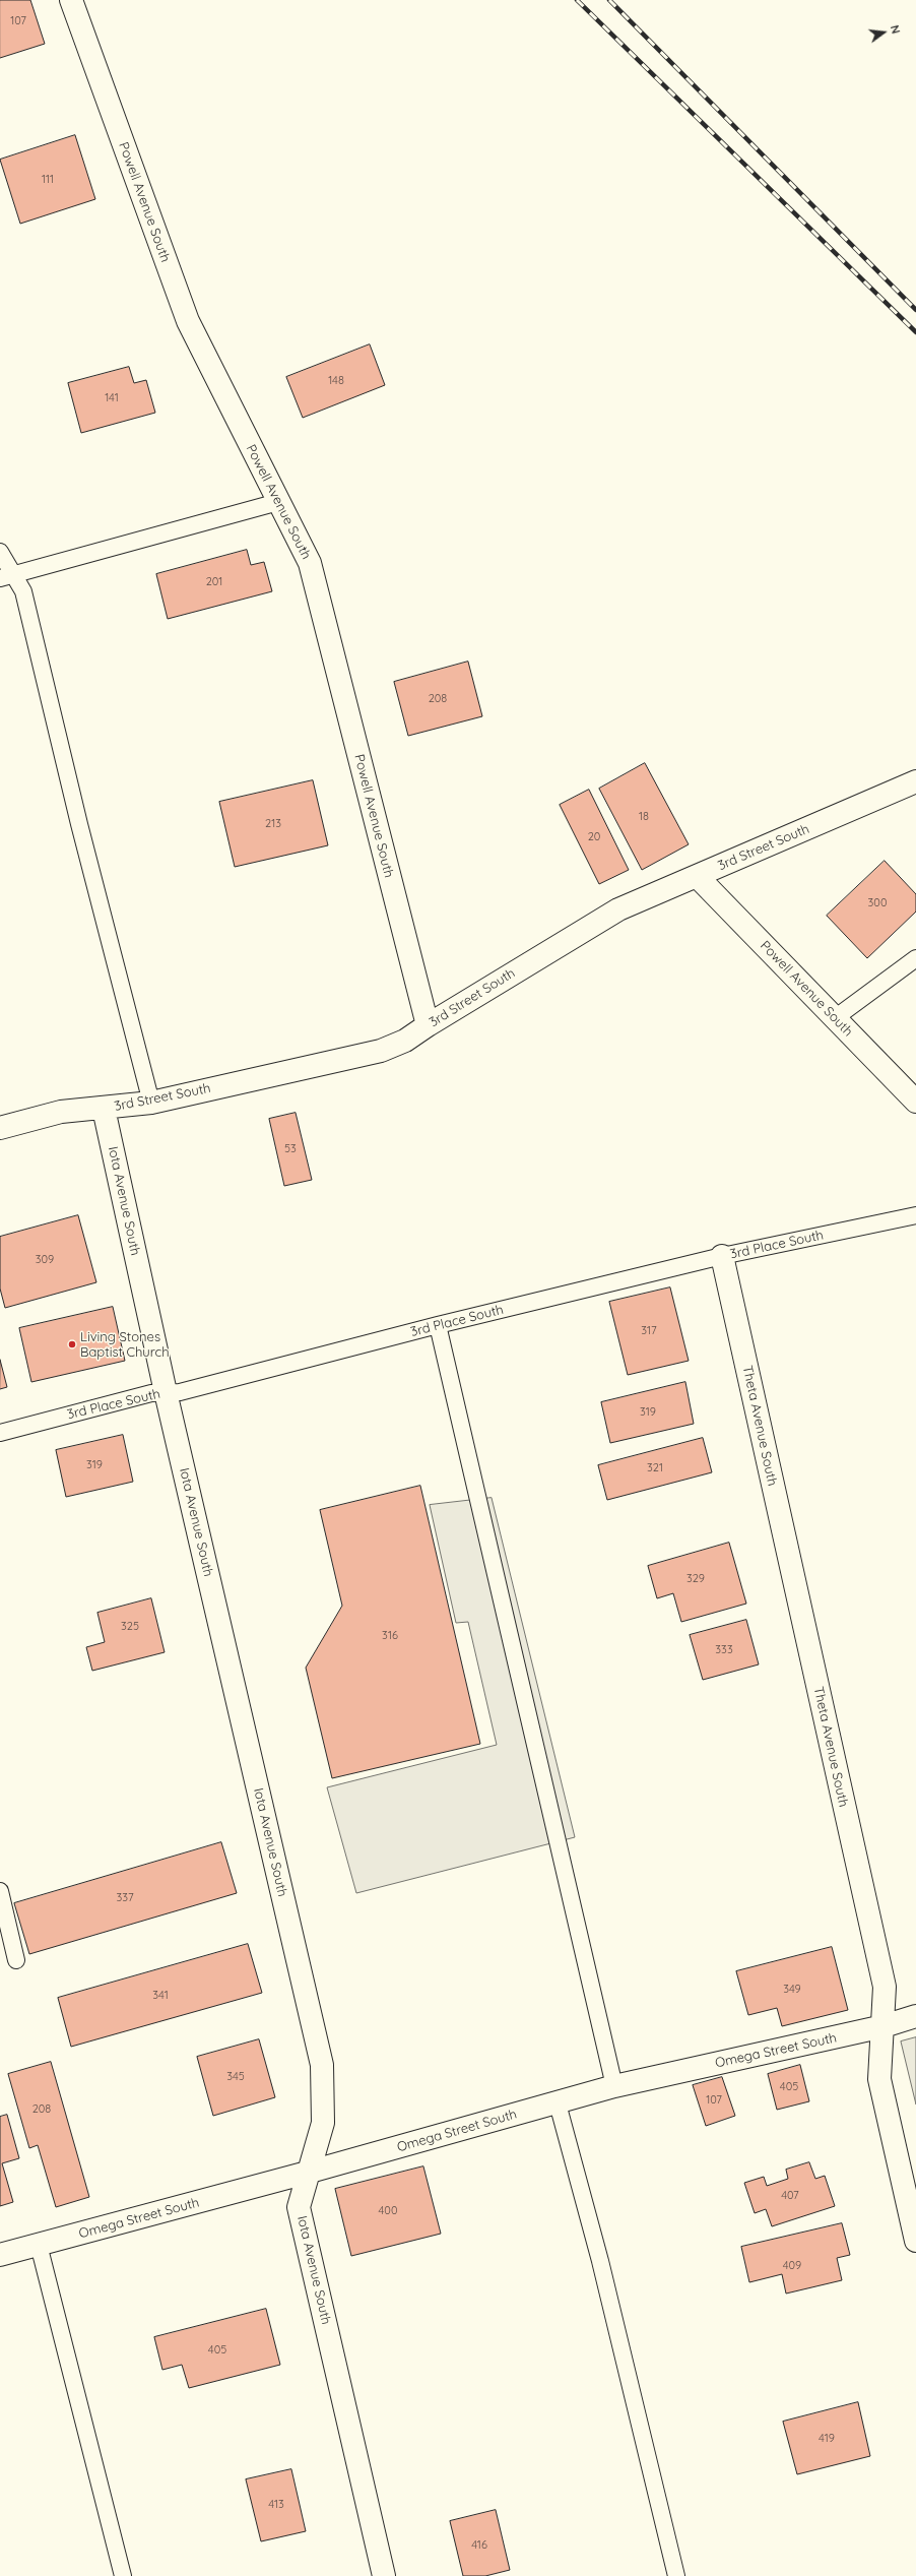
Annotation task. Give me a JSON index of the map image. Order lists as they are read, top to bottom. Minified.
{"streets":{"street":["Powell Avenue South","3rd Street South","Iota Avenue South","Theta Avenue South","Omega Street South"],"lane":["3rd Place South"]},"crossings":[["Powell Avenue South","3rd Street South"],["3rd Street South","Iota Avenue South"],["Iota Avenue South","3rd Place South"],["Iota Avenue South","Omega Street South"],["3rd Place South","Theta Avenue South"],["Theta Avenue South","Omega Street South"]],"places":["Living Stones Baptist Church"],"house_numbers":["107","111","148","141","201","208","18","213","20","300","53","309","317","319","319","321","329","325","316","333","337","349","341","345","405","107","208","407","400","409","405","419","413","416"],"north":"right"}
